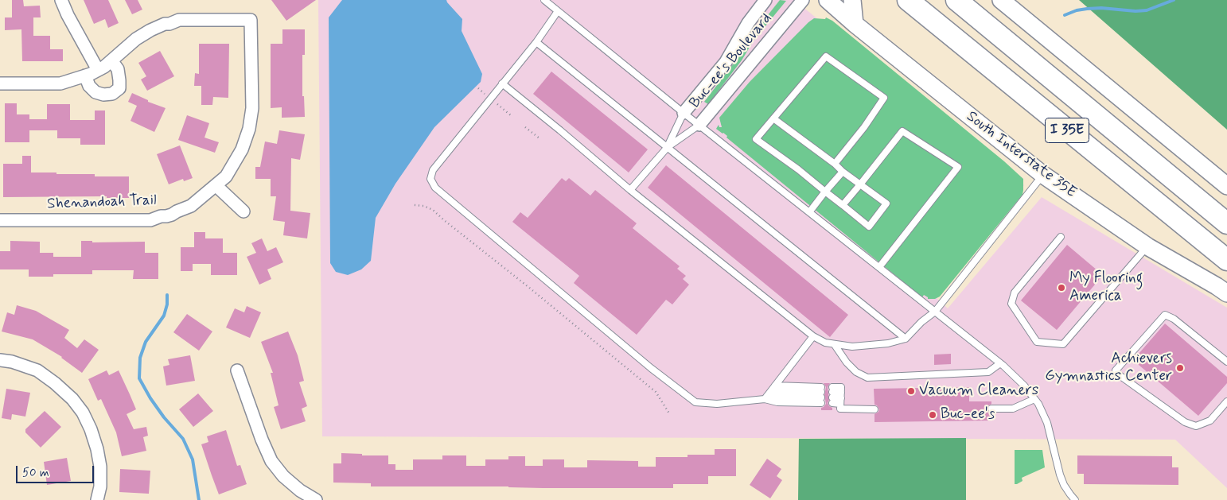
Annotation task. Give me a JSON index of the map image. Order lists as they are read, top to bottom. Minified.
{"streets":{"highway":["I 35E"],"main road":["South Interstate 35E"],"street":["Buc-ee's Boulevard","Shenandoah Trail"]},"places":["My Flooring America","Achievers Gymnastics Center","Vacuum Cleaners","Buc-ee's"],"scale_bar":"50 m"}
